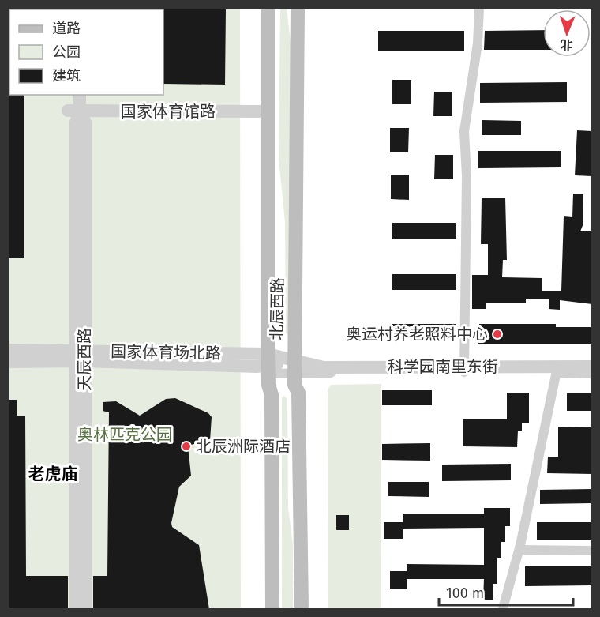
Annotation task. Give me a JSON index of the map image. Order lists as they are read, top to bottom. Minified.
{"streets":{"main road":["北辰西路"],"street":["国家体育馆路","国家体育场北路","天辰西路","科学园南里东街"]},"crossings":[["国家体育馆路","北辰西路"],["国家体育馆路","天辰西路"],["北辰西路","国家体育场北路"],["北辰西路","科学园南里东街"],["国家体育场北路","天辰西路"],["国家体育场北路","科学园南里东街"]],"districts":["老虎庙"],"parks":["奥林匹克公园"],"places":["奥运村养老照料中心","北辰洲际酒店"],"legend":["道路","公园","建筑"],"scale_bar":"100 m","north":"bottom"}
